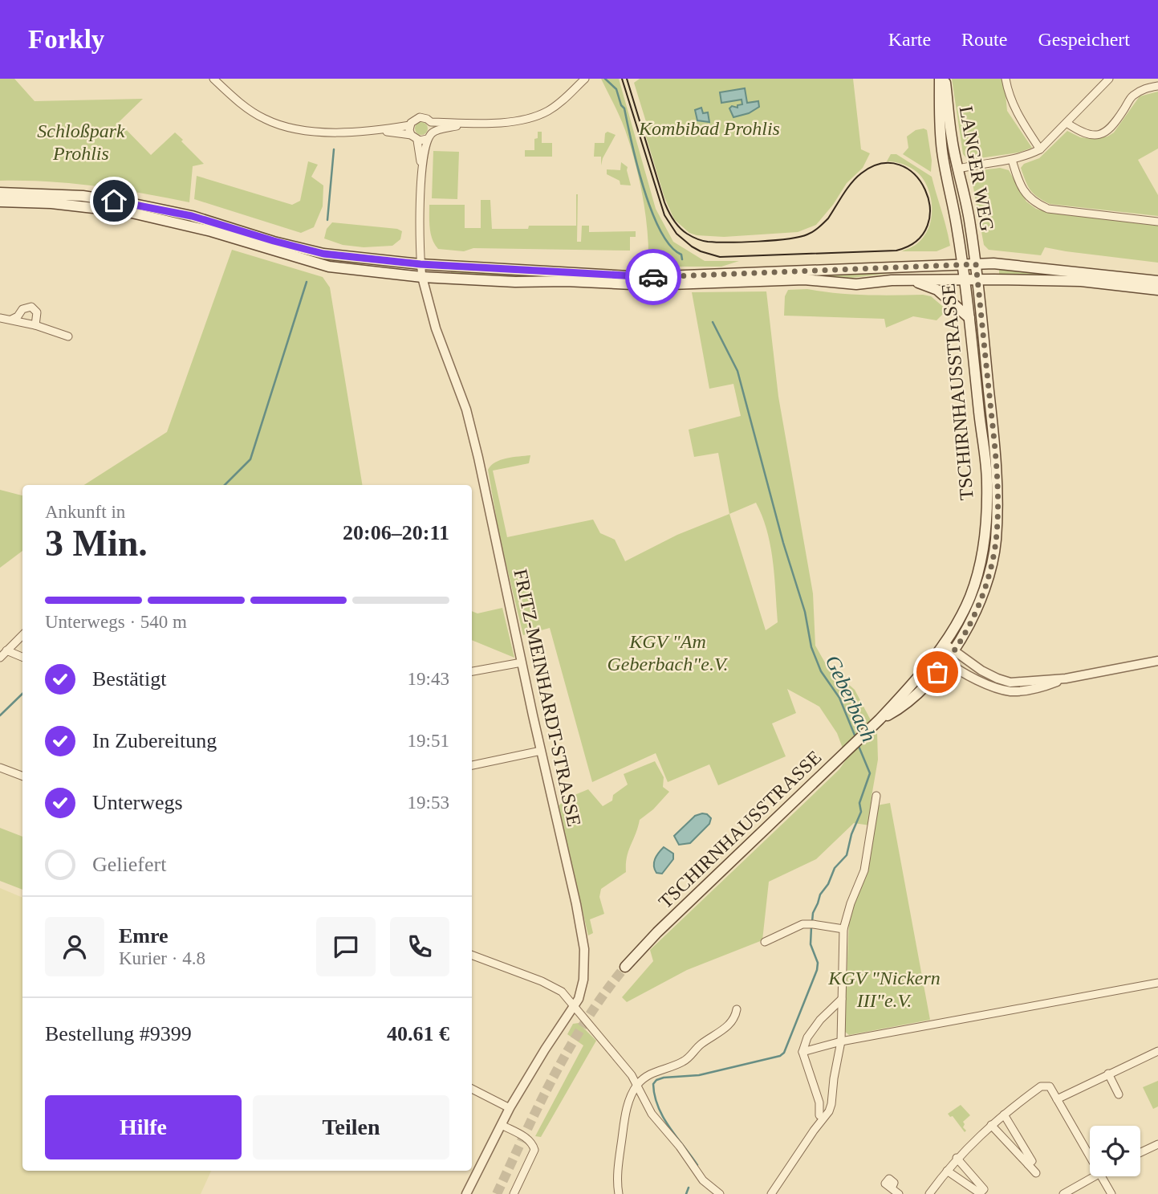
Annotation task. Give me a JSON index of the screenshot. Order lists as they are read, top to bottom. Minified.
{"streets":{"main road":["LANGER WEG","TSCHIRNHAUSSTRASSE"],"street":["FRITZ-MEINHARDT-STRASSE"]},"crossings":[["LANGER WEG","TSCHIRNHAUSSTRASSE"]],"water":["Geberbach"],"parks":["Kombibad Prohlis","Schloßpark Prohlis","KGV \"Am Geberbach\"e.V.","KGV \"Nickern III\"e.V."],"page":{"header":"Forkly","nav":["Karte","Route","Gespeichert"],"heading":["3 Min.","Ankunft in","20:06–20:11"],"panel":["Emre","Kurier · 4.8","Bestellung #9399","40.61 €"],"bar":"Unterwegs · 540 m","list":[["Bestätigt","19:43"],["In Zubereitung","19:51"],["Unterwegs","19:53"],"Geliefert"],"buttons":["Hilfe","Teilen"]}}
